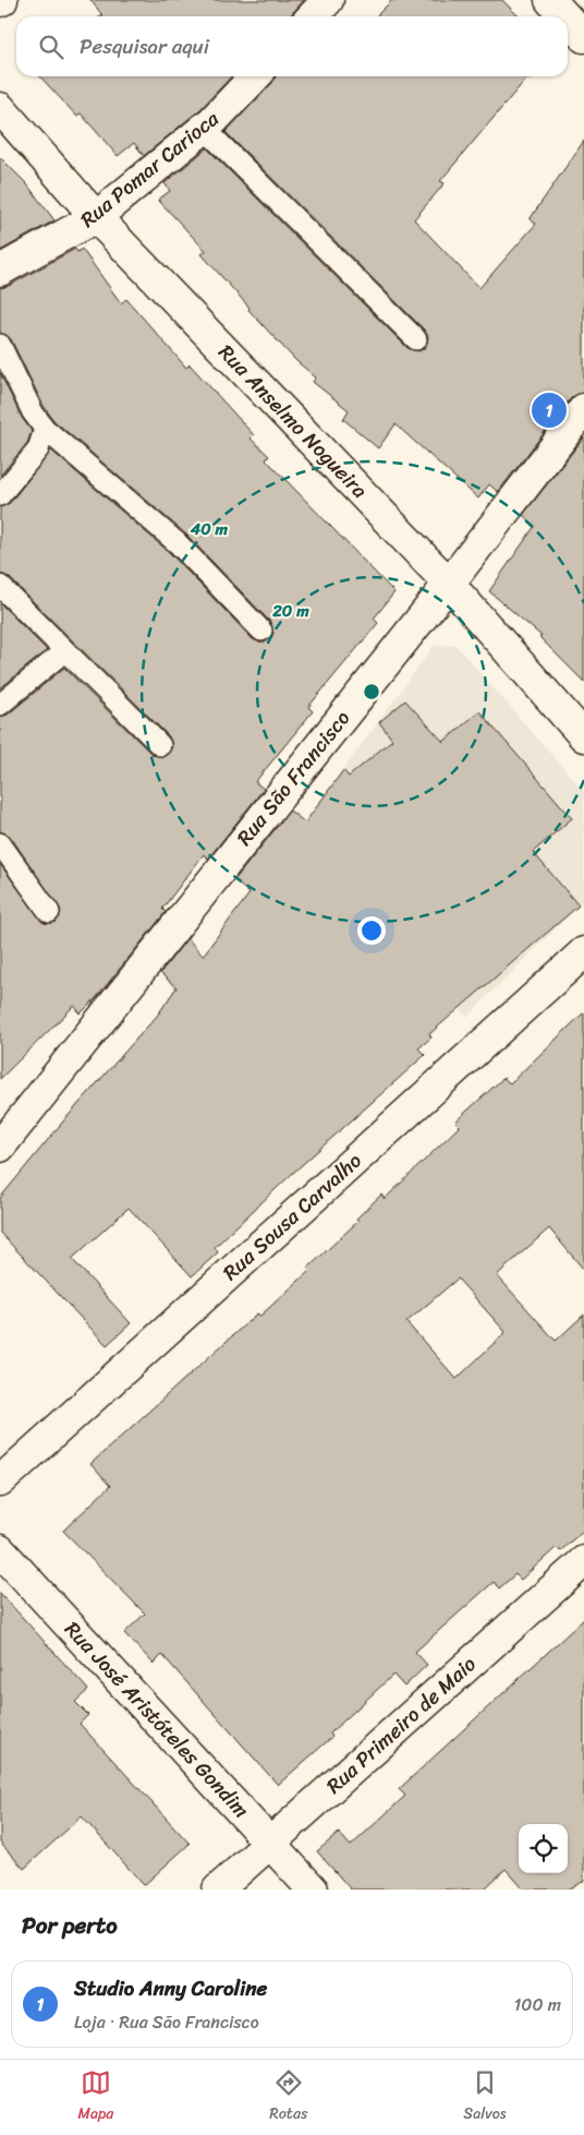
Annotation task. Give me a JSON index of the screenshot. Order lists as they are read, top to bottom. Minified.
{"streets":{"street":["Rua Pomar Carioca","Rua Anselmo Nogueira","Rua São Francisco","Rua Sousa Carvalho","Rua José Aristóteles Gondim","Rua Primeiro de Maio"]},"crossings":[["Rua Pomar Carioca","Rua Anselmo Nogueira"],["Rua Anselmo Nogueira","Rua São Francisco"],["Rua José Aristóteles Gondim","Rua Primeiro de Maio"]],"page":{"search":"Pesquisar aqui","pins":"1","heading":"Por perto","list":[{"mark":"1","name":"Studio Anny Caroline","note":"Loja · Rua São Francisco","value":"100 m"}],"nav":["Mapa","Rotas","Salvos"]},"rings":["40 m","20 m"]}
